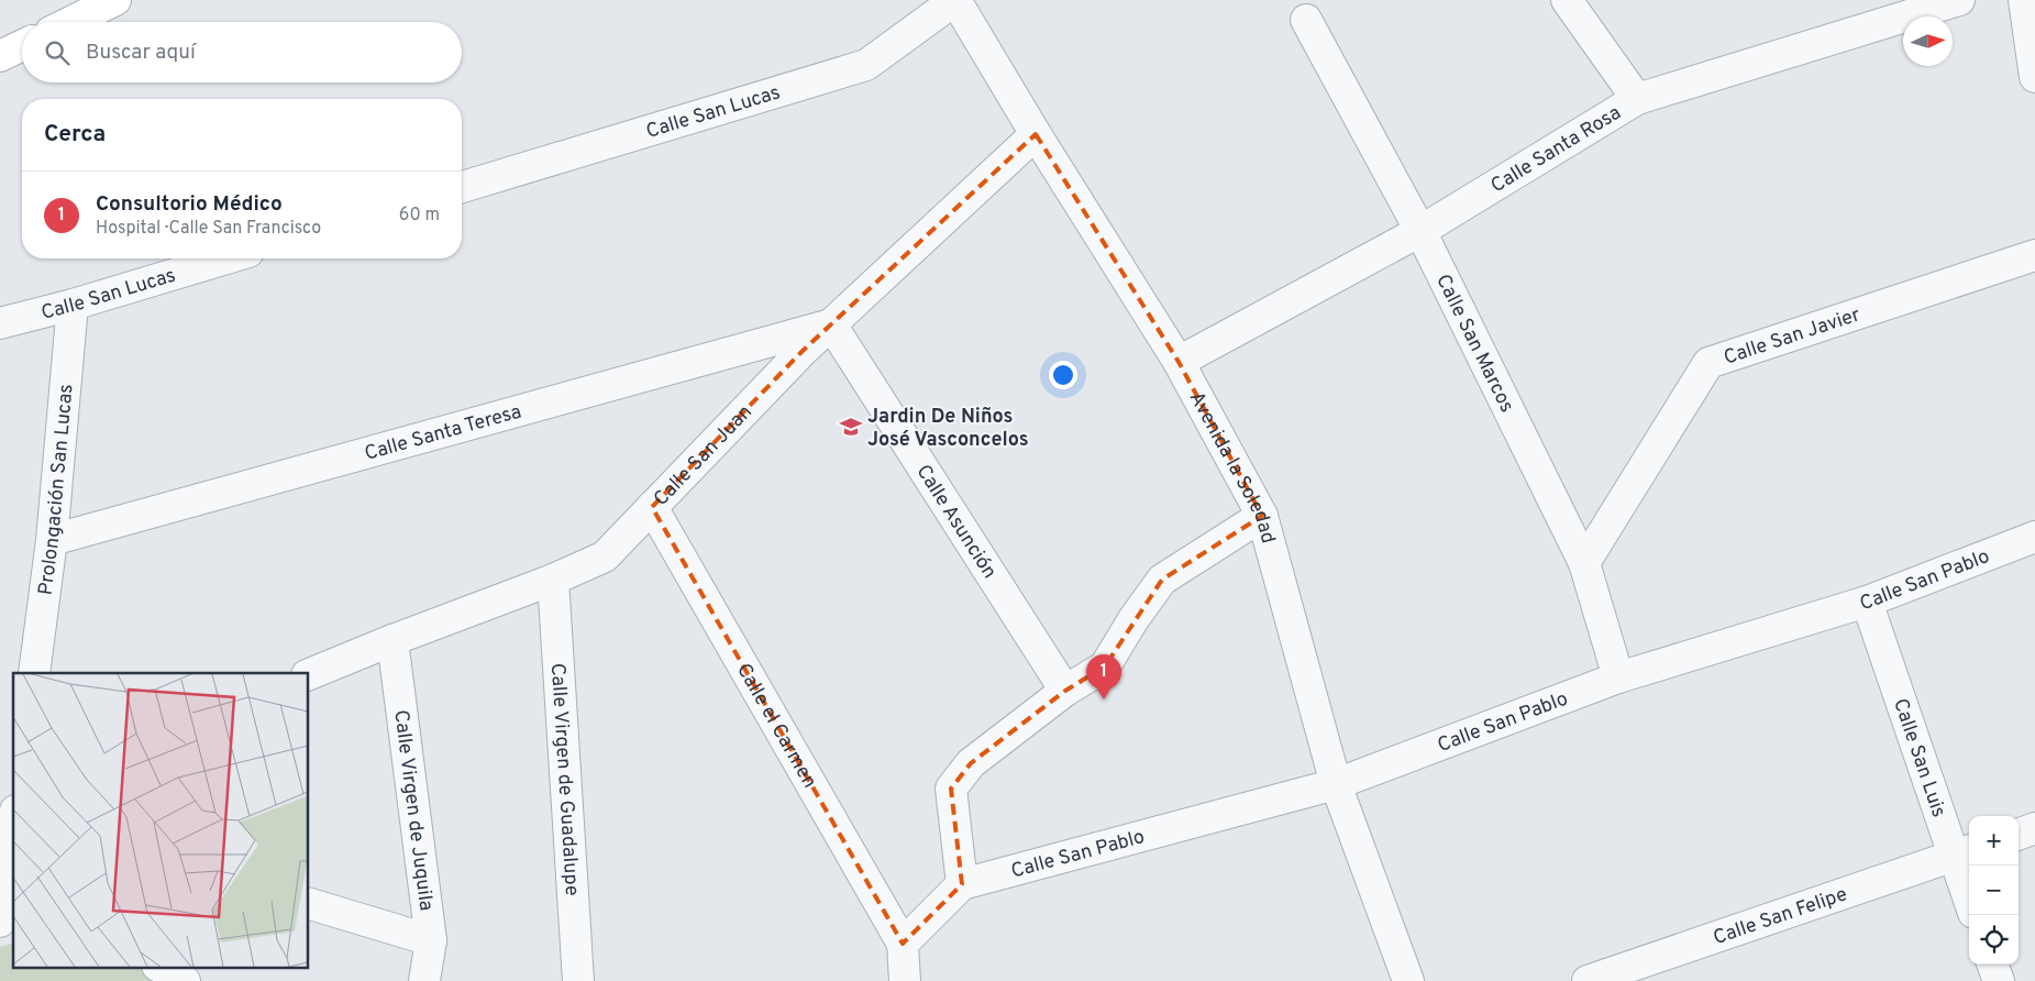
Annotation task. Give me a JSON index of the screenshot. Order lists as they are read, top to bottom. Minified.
{"streets":{"street":["Calle San Lucas","Calle Santa Rosa","Calle San Javier","Calle San Marcos","Calle Santa Teresa","Calle San Juan","Avenida la Soledad","Prolongación San Lucas","Calle Asunción","Calle San Pablo","Calle el Carmen","Calle San Luis","Calle Virgen de Guadalupe","Calle Virgen de Juquila","Calle San Felipe"]},"crossings":[["Calle San Lucas","Avenida la Soledad"],["Calle San Lucas","Prolongación San Lucas"],["Calle Santa Rosa","Calle San Marcos"],["Calle Santa Rosa","Avenida la Soledad"],["Calle San Javier","Calle San Marcos"],["Calle San Marcos","Calle San Pablo"],["Calle Santa Teresa","Calle San Juan"],["Calle Santa Teresa","Prolongación San Lucas"],["Calle Santa Teresa","Calle Asunción"],["Calle San Juan","Avenida la Soledad"],["Calle San Juan","Calle Asunción"],["Calle San Juan","Calle el Carmen"],["Calle San Juan","Calle Virgen de Guadalupe"],["Calle San Juan","Calle Virgen de Juquila"],["Avenida la Soledad","Calle San Pablo"],["Calle San Pablo","Calle San Luis"],["Calle San Luis","Calle San Felipe"]],"places":{"school or university":["Jardin De Niños José Vasconcelos"]},"north":"right","page":{"search":"Buscar aquí","heading":"Cerca","list":[{"mark":"1","name":"Consultorio Médico","note":"Hospital · Calle San Francisco","value":"60 m"}],"pins":"1","map_buttons":["+","−"]}}
